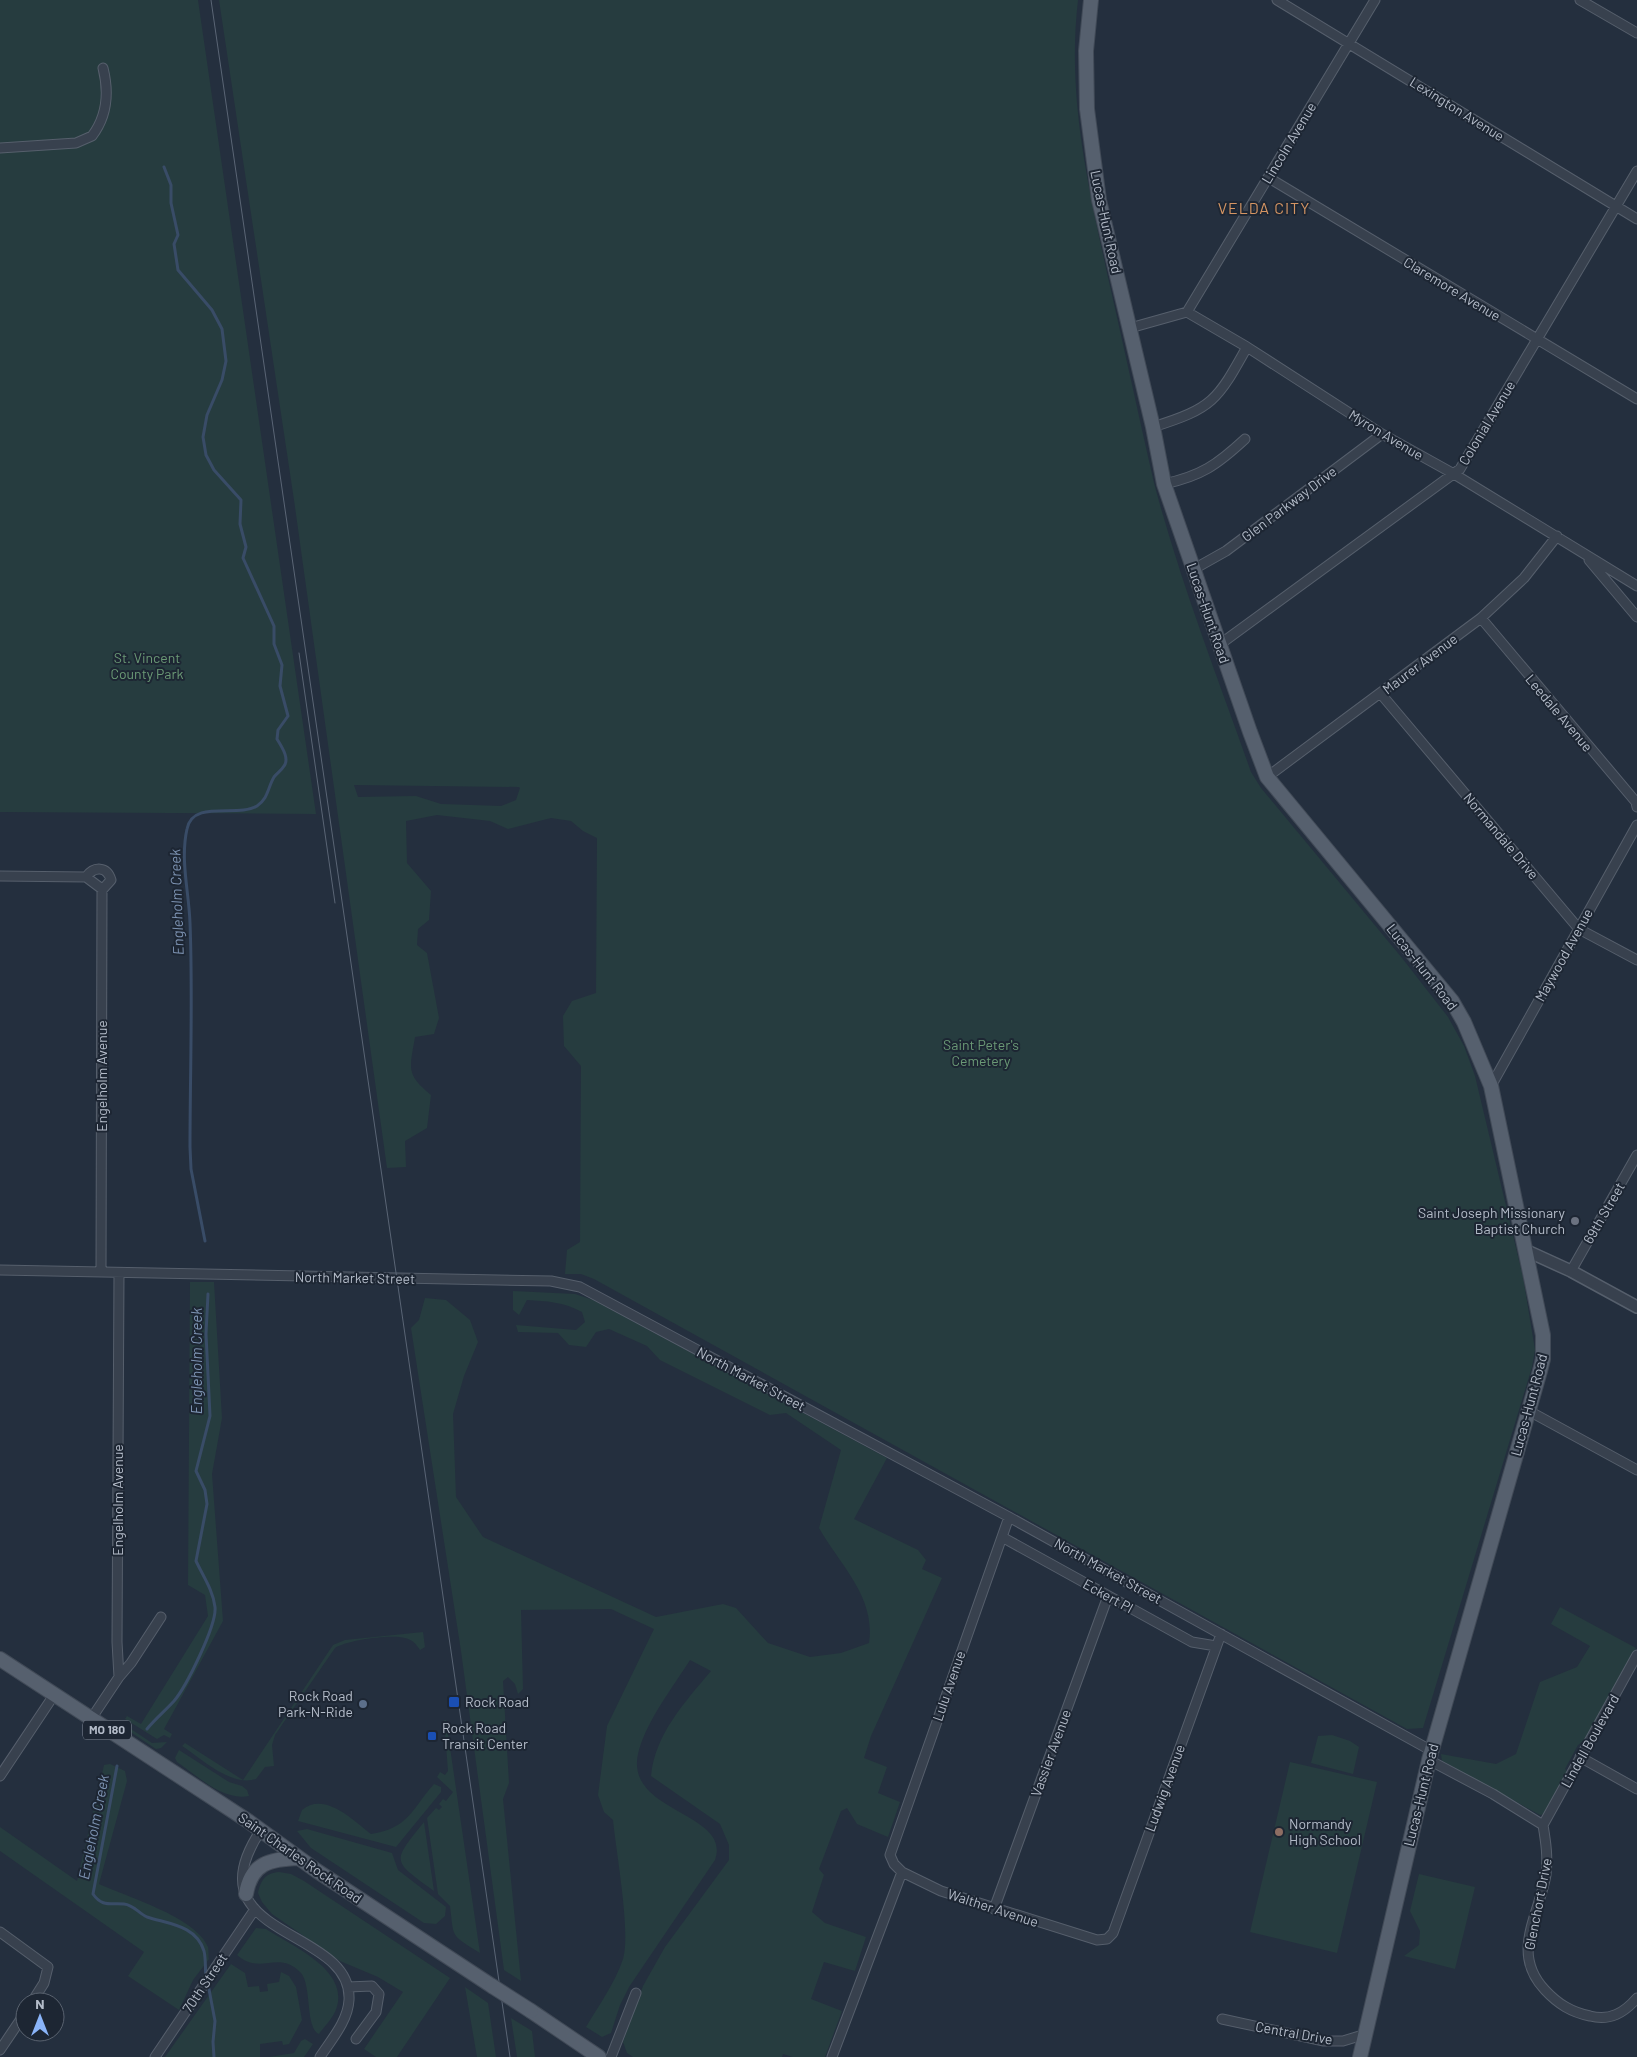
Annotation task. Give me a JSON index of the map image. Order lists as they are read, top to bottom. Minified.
{"streets":{"main road":["Lucas-Hunt Road","MO 180","Saint Charles Rock Road"],"street":["Lexington Avenue","Lincoln Avenue","Claremore Avenue","Colonial Avenue","Myron Avenue","Glen Parkway Drive","Maurer Avenue","Leedale Avenue","Normandale Drive","Maywood Avenue","Engelholm Avenue","69th Street","North Market Street","Eckert Pl","Lulu Avenue","Lindell Boulevard","Vassier Avenue","Ludwig Avenue","Glenchort Drive","Walther Avenue","70th Street","Central Drive"]},"crossings":[["Lexington Avenue","Lincoln Avenue"],["Lexington Avenue","Colonial Avenue"],["Lincoln Avenue","Claremore Avenue"],["Lincoln Avenue","Myron Avenue"],["Lucas-Hunt Road","Colonial Avenue"],["Lucas-Hunt Road","Glen Parkway Drive"],["Lucas-Hunt Road","Maurer Avenue"],["Lucas-Hunt Road","Maywood Avenue"],["Lucas-Hunt Road","North Market Street"],["Lucas-Hunt Road","Central Drive"],["Claremore Avenue","Colonial Avenue"],["Colonial Avenue","Myron Avenue"],["Myron Avenue","Glen Parkway Drive"],["Myron Avenue","Maurer Avenue"],["Maurer Avenue","Leedale Avenue"],["Maurer Avenue","Normandale Drive"],["Normandale Drive","Maywood Avenue"],["Engelholm Avenue","North Market Street"],["North Market Street","Lulu Avenue"],["North Market Street","Lindell Boulevard"],["North Market Street","Ludwig Avenue"],["North Market Street","Glenchort Drive"],["Eckert Pl","Lulu Avenue"],["Eckert Pl","Vassier Avenue"],["Eckert Pl","Ludwig Avenue"],["Lulu Avenue","Walther Avenue"],["Lindell Boulevard","Glenchort Drive"],["Vassier Avenue","Walther Avenue"],["Ludwig Avenue","Walther Avenue"]],"districts":["VELDA CITY"],"water":["Engleholm Creek"],"parks":["St. Vincent County Park","Saint Peter's Cemetery"],"places":{"other":["Saint Joseph Missionary Baptist Church","Rock Road Park-N-Ride","Normandy High School"],"transit":["Rock Road","Rock Road Transit Center"]},"north":"top"}
